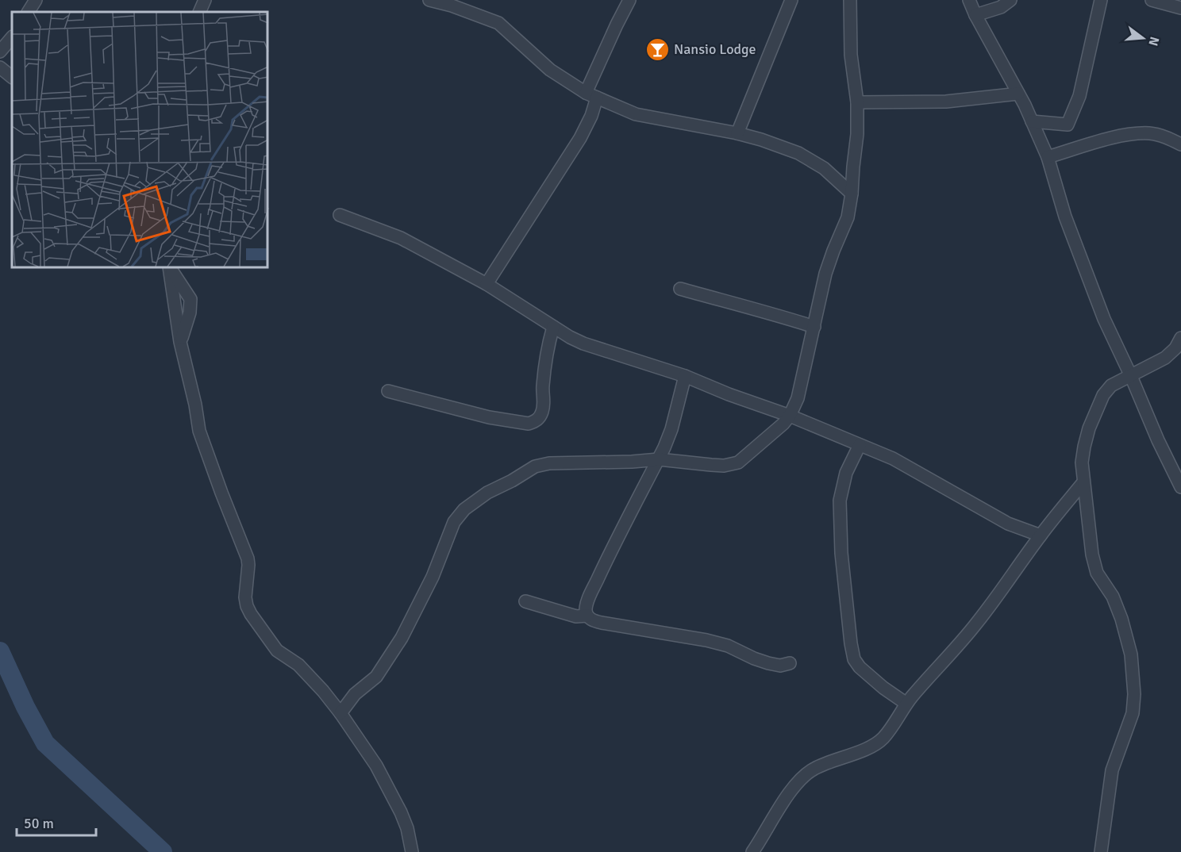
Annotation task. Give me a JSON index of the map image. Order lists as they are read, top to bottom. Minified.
{"places":{"bar":["Nansio Lodge"]},"scale_bar":"50 m","north":"right"}
